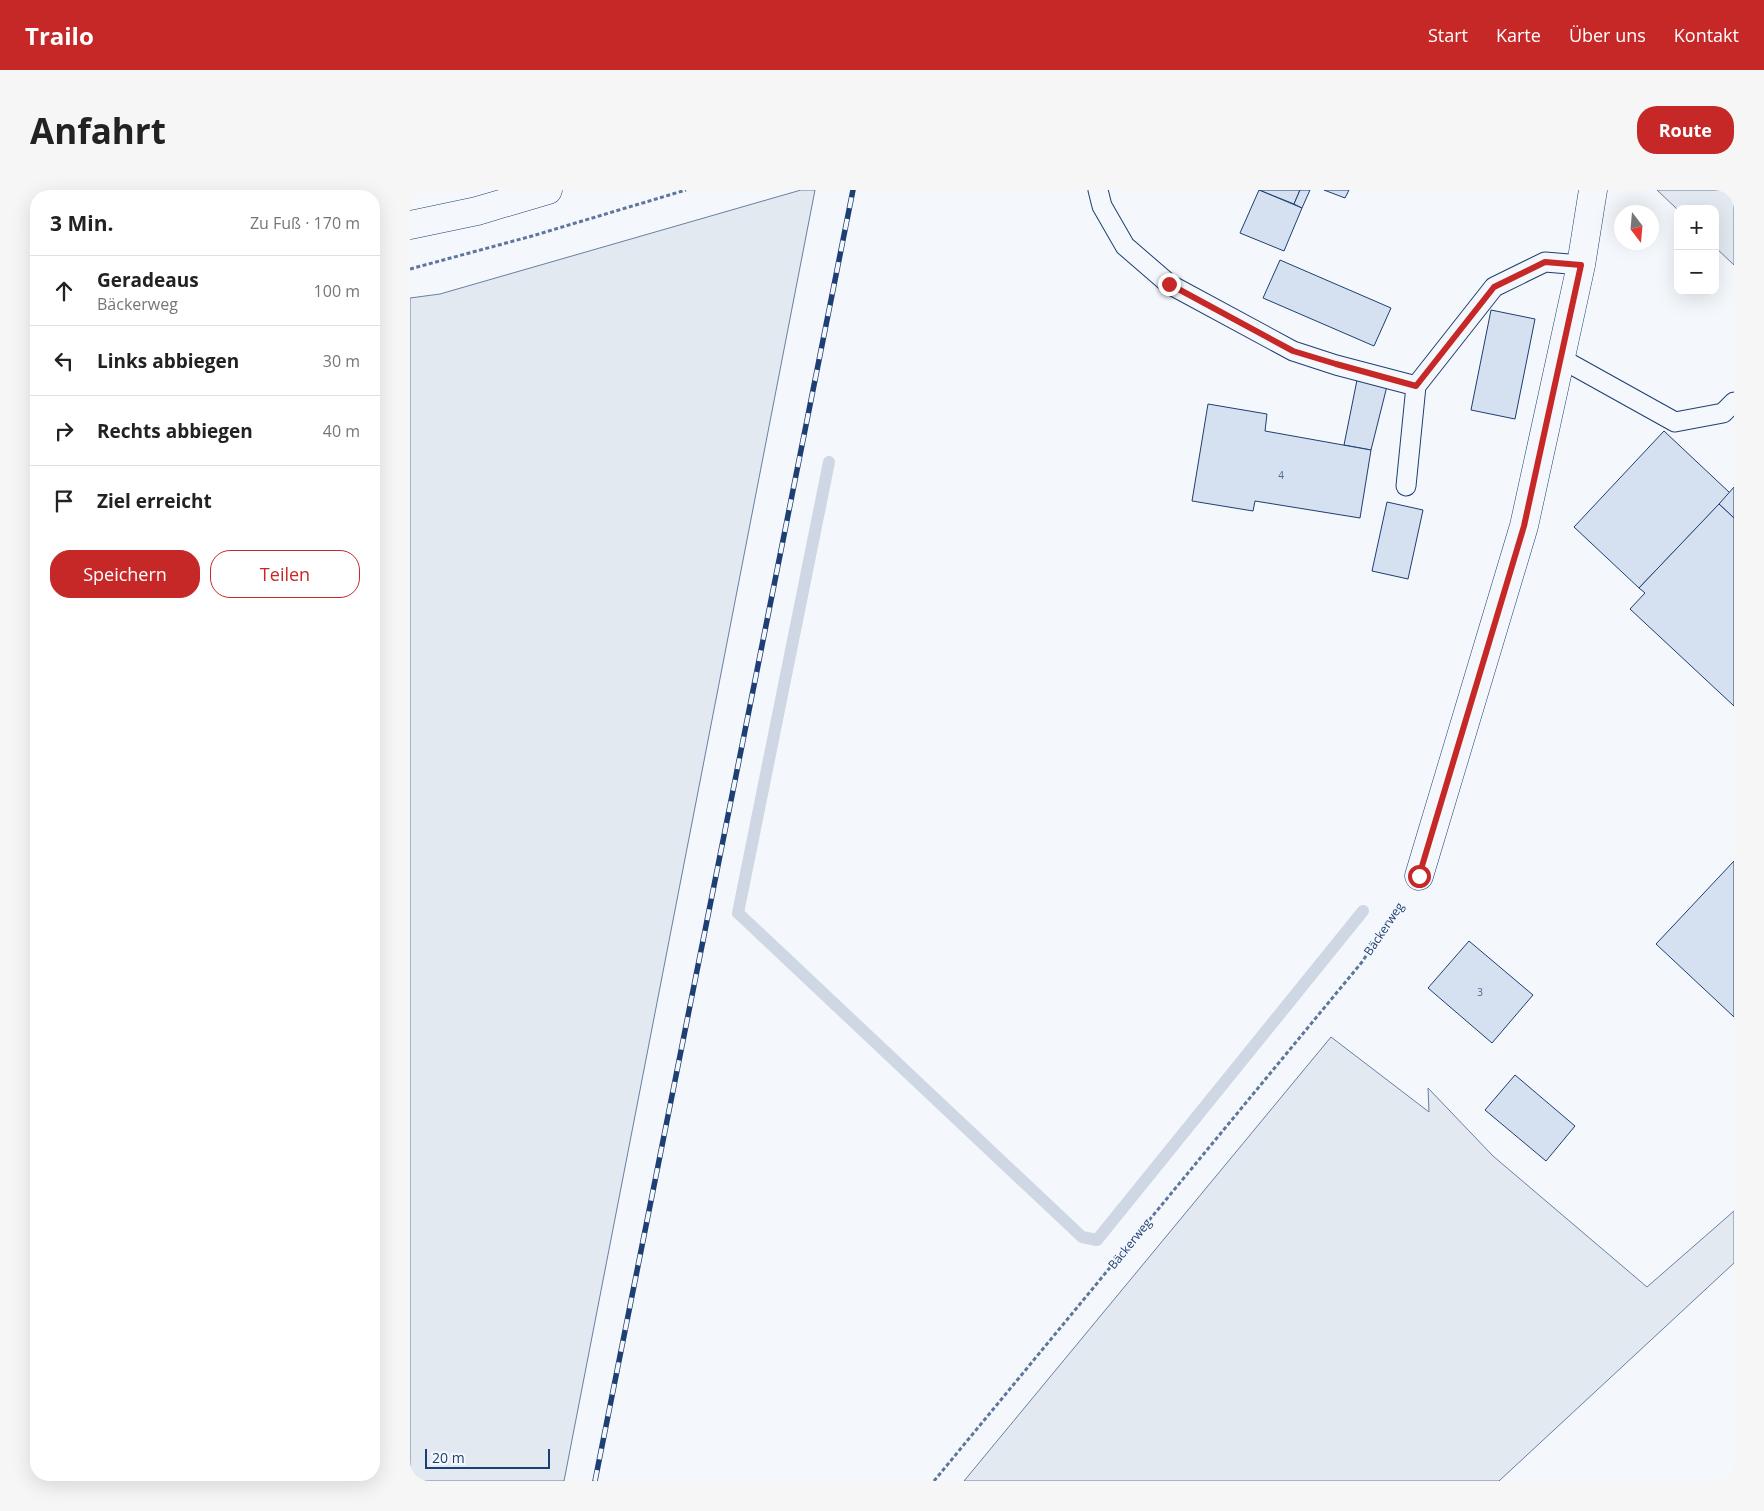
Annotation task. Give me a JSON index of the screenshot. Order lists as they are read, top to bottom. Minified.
{"streets":{"path":["Bäckerweg"]},"house_numbers":["4","3"],"scale_bar":"20 m","north":"bottom","page":{"header":"Trailo","nav":["Start","Karte","Über uns","Kontakt"],"buttons":["Route",["Speichern","Teilen"]],"title":"Anfahrt","heading":["3 Min.","Zu Fuß · 170 m"],"map_buttons":["+","−"],"list":[["Geradeaus","Bäckerweg","100 m"],["Links abbiegen","30 m"],["Rechts abbiegen","40 m"],"Ziel erreicht"],"scale":"20 m"}}
